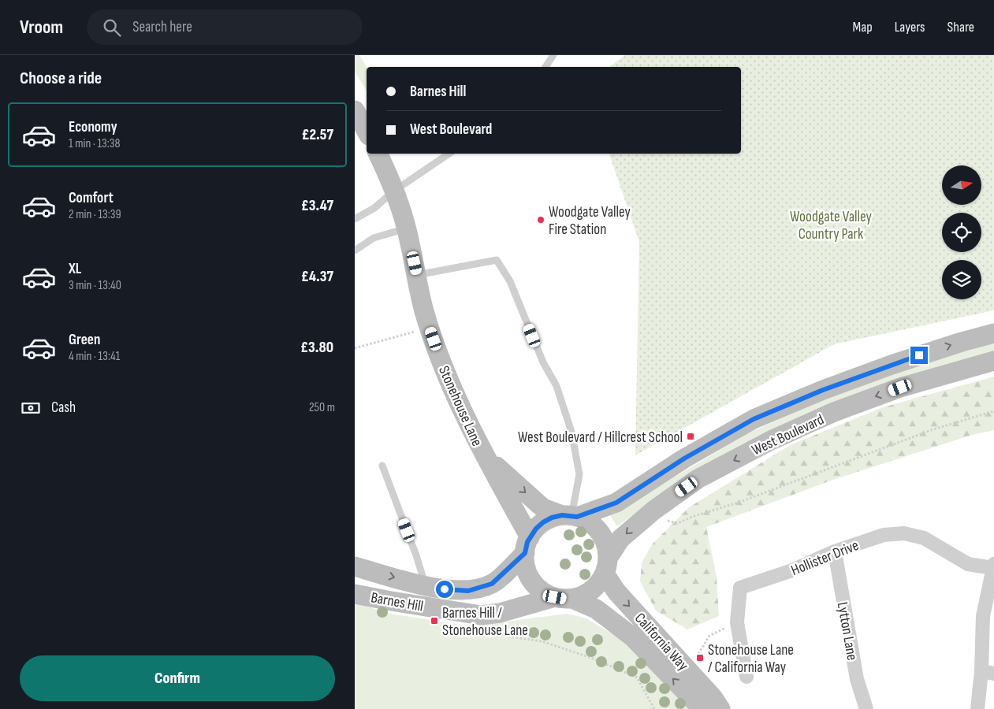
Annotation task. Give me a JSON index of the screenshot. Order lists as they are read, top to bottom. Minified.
{"streets":{"main road":["Stonehouse Lane","West Boulevard","Barnes Hill","California Way"],"street":["Hollister Drive","Lytton Lane"]},"crossings":[["Stonehouse Lane","West Boulevard"],["Stonehouse Lane","Barnes Hill"],["Stonehouse Lane","California Way"],["West Boulevard","Barnes Hill"],["West Boulevard","California Way"],["Hollister Drive","Lytton Lane"],["Barnes Hill","California Way"]],"parks":["Woodgate Valley Country Park"],"places":{"other":["Woodgate Valley Fire Station"],"transit":["West Boulevard / Hillcrest School","Barnes Hill / Stonehouse Lane","Stonehouse Lane / California Way"]},"north":"right","page":{"header":"Vroom","search":"Search here","nav":["Map","Layers","Share"],"heading":"Choose a ride","banner":["Barnes Hill","West Boulevard"],"list":[{"name":"Economy","note":"1 min · 13:38","value":"£2.57"},{"name":"Comfort","note":"2 min · 13:39","value":"£3.47"},{"name":"XL","note":"3 min · 13:40","value":"£4.37"},{"name":"Green","note":"4 min · 13:41","value":"£3.80"}],"pay":["Cash","250 m"],"buttons":"Confirm"}}
